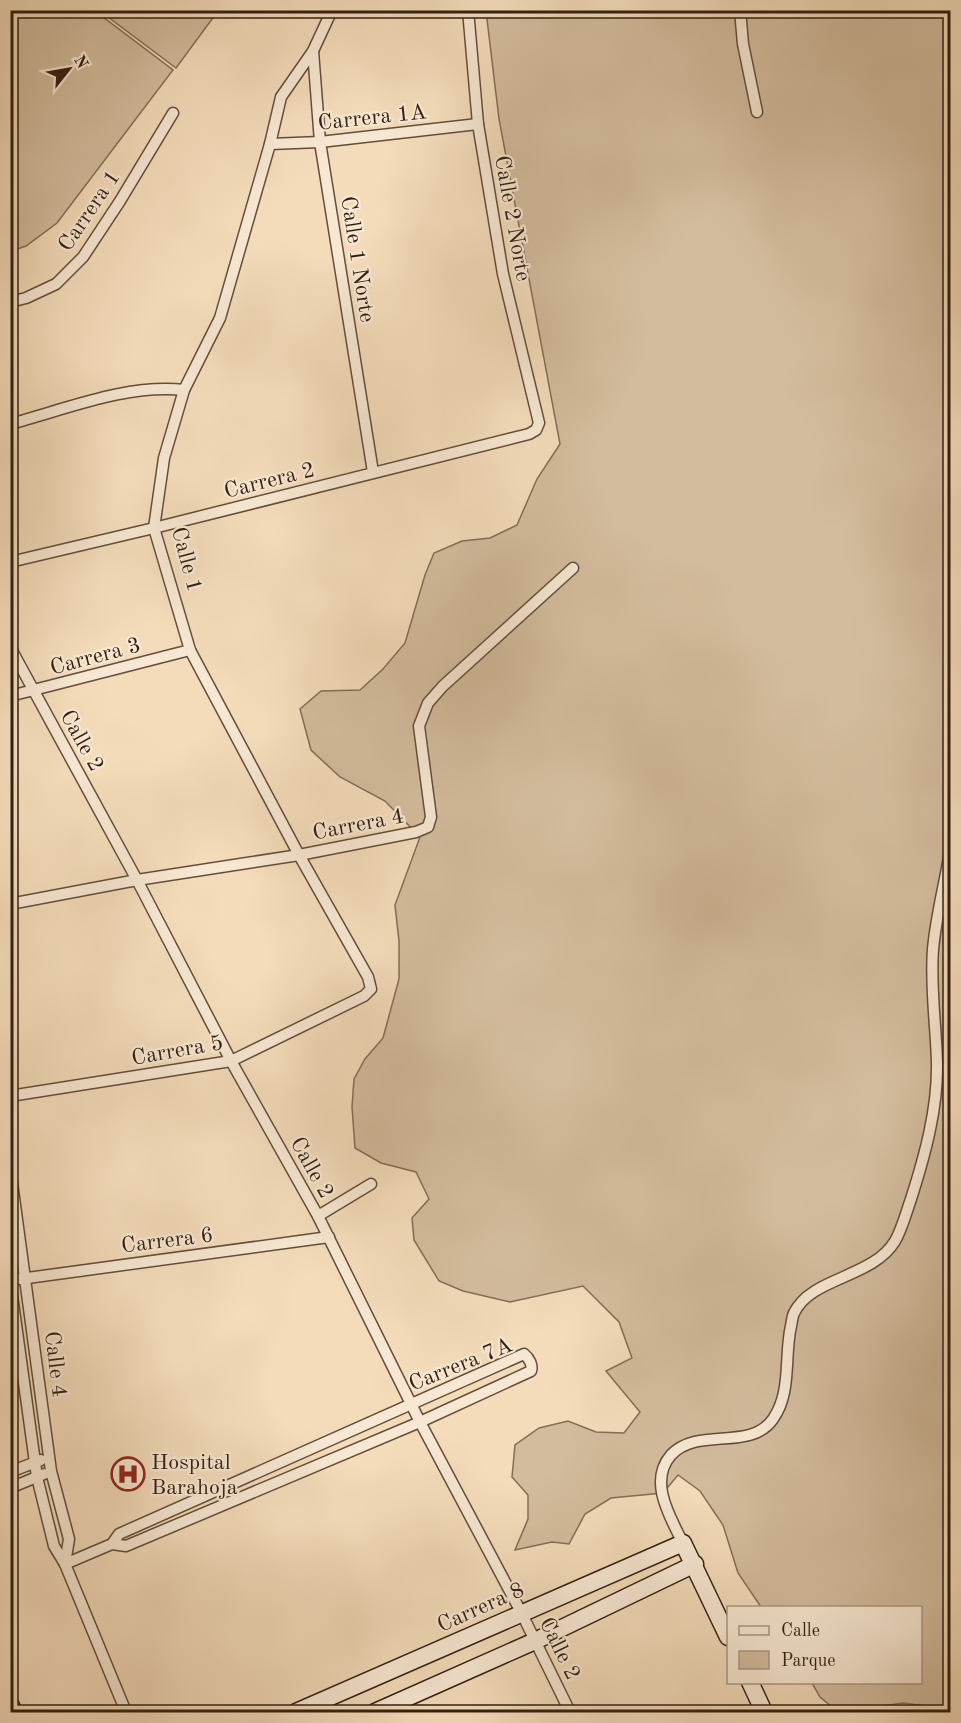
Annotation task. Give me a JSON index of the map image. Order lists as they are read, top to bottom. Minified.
{"streets":{"street":["Carrera 1A","Carrera 1","Calle 2 Norte","Calle 1 Norte","Carrera 2","Calle 1","Carrera 3","Calle 2","Carrera 4","Carrera 5","Carrera 6","Carrera 7A","Calle 4","Carrera 8"]},"crossings":[["Carrera 1A","Calle 2 Norte"],["Carrera 1A","Calle 1 Norte"],["Carrera 1A","Calle 1"],["Calle 2 Norte","Carrera 2"],["Calle 1 Norte","Carrera 2"],["Calle 1 Norte","Calle 1"],["Carrera 2","Calle 1"],["Calle 1","Carrera 3"],["Calle 1","Carrera 4"],["Calle 1","Carrera 5"],["Carrera 3","Calle 2"],["Calle 2","Carrera 4"],["Calle 2","Carrera 5"],["Calle 2","Carrera 6"],["Calle 2","Carrera 7A"],["Calle 2","Carrera 8"],["Carrera 6","Calle 4"],["Carrera 7A","Calle 4"]],"places":{"hospital":["Hospital Barahoja"]},"legend":["Calle","Parque"],"north":"top right"}
